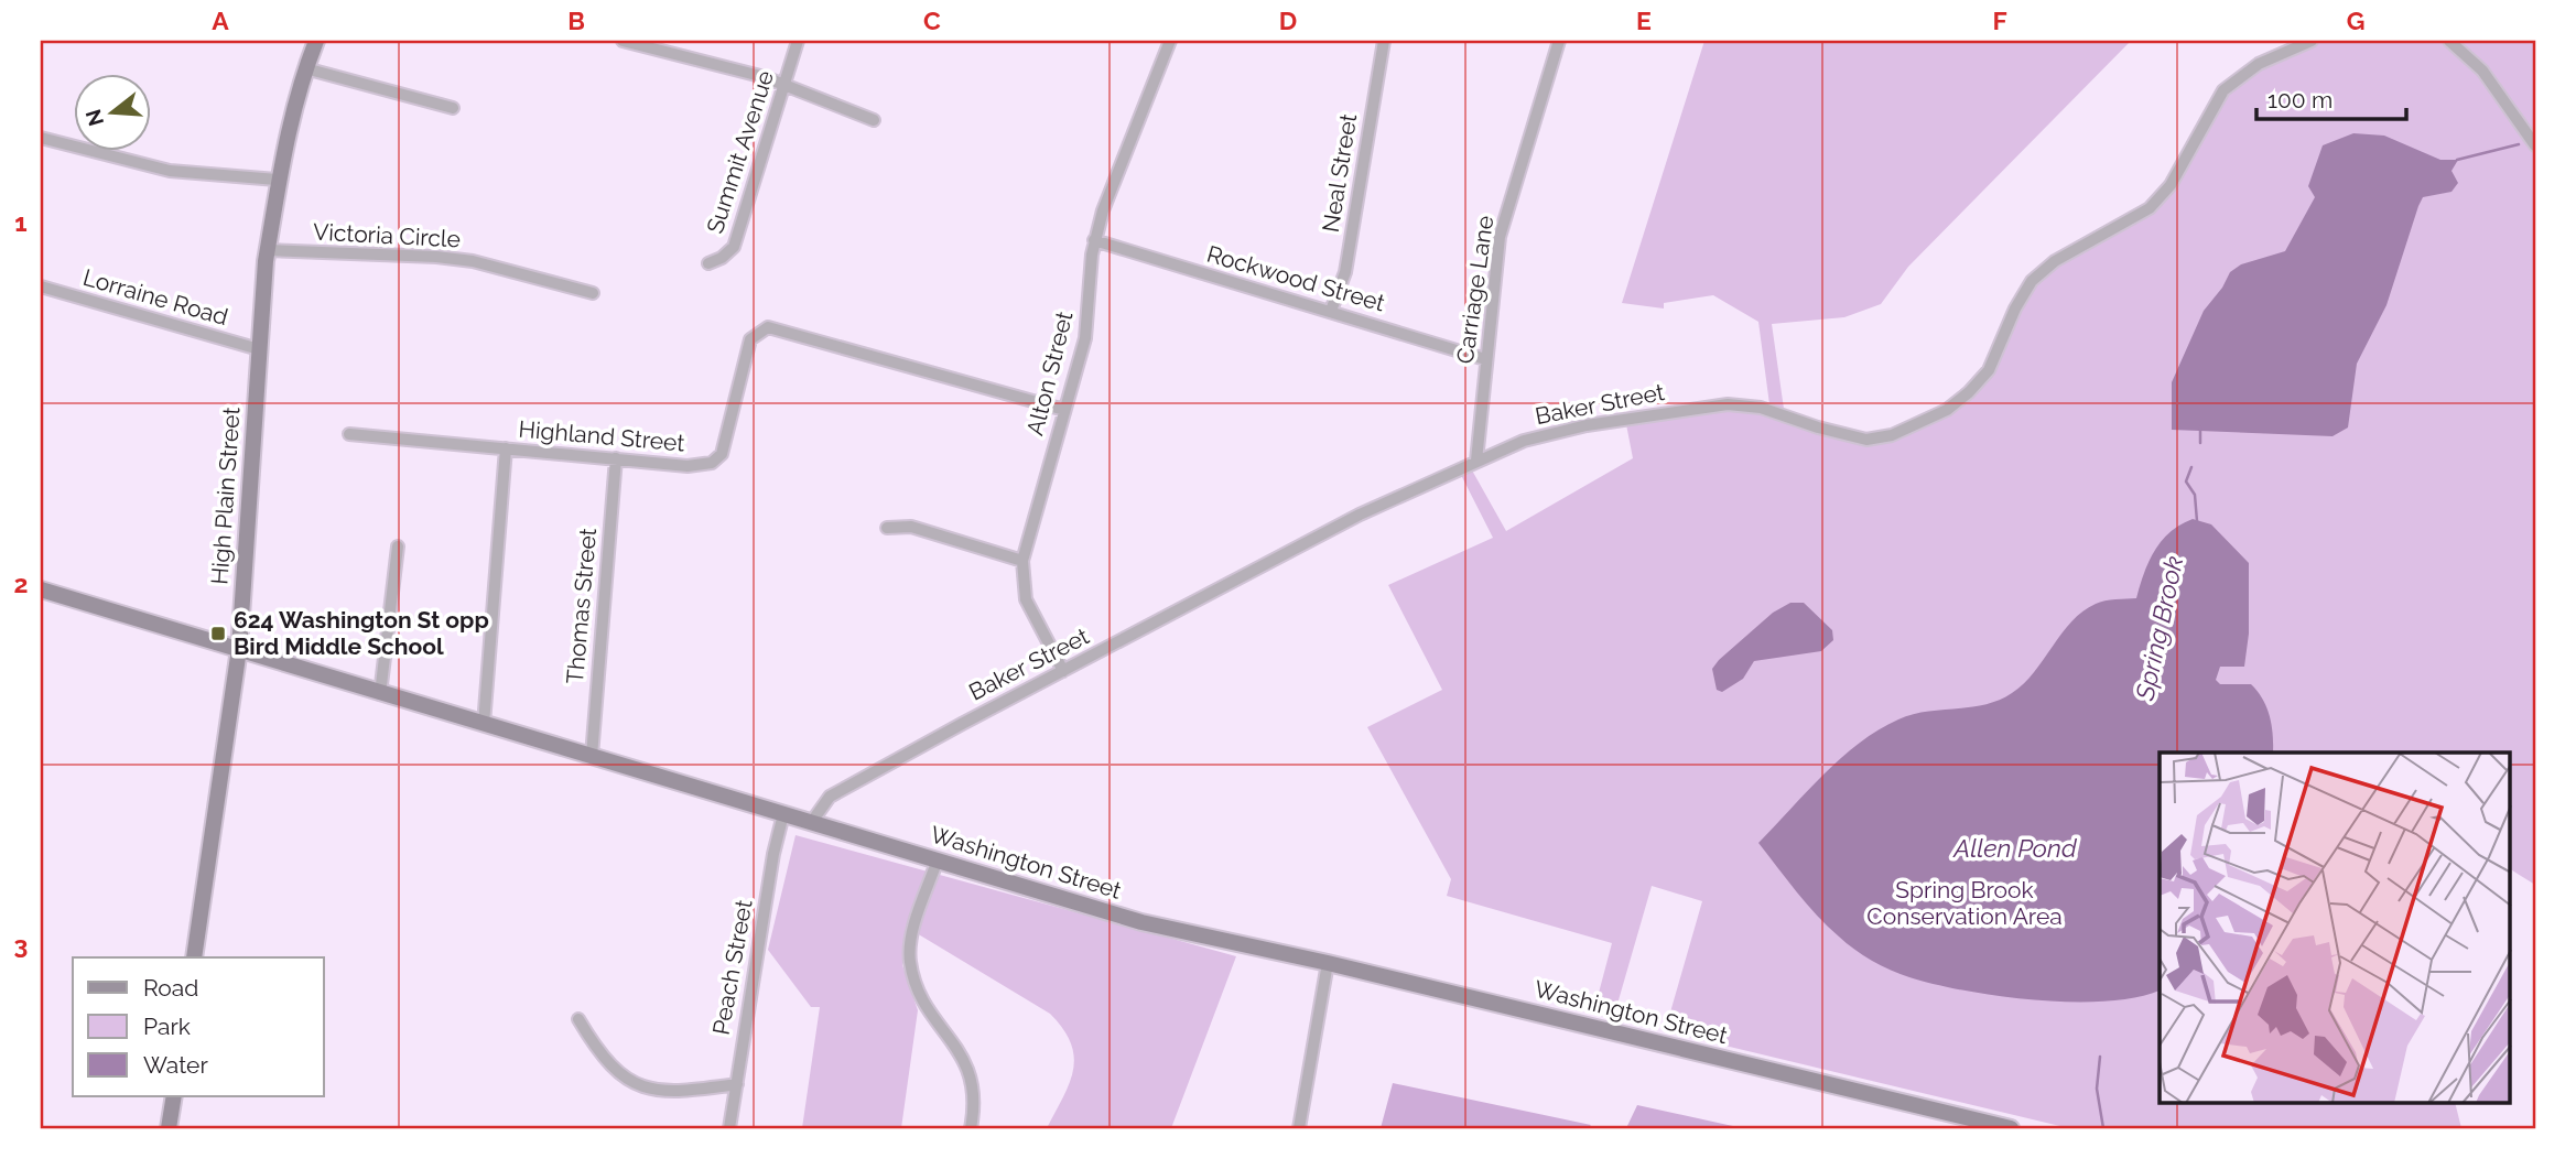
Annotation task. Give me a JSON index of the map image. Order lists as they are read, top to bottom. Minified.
{"streets":{"main road":["High Plain Street","Washington Street"],"street":["Summit Avenue","Neal Street","Victoria Circle","Rockwood Street","Carriage Lane","Lorraine Road","Alton Street","Baker Street","Highland Street","Thomas Street","Peach Street"]},"crossings":[["Neal Street","Rockwood Street"],["Victoria Circle","High Plain Street"],["Rockwood Street","Carriage Lane"],["Rockwood Street","Alton Street"],["Carriage Lane","Baker Street"],["Lorraine Road","High Plain Street"],["Alton Street","Baker Street"],["Alton Street","Highland Street"],["Baker Street","Washington Street"],["Highland Street","Thomas Street"],["High Plain Street","Washington Street"],["Thomas Street","Washington Street"],["Washington Street","Peach Street"]],"water":["Spring Brook","Allen Pond"],"parks":["Spring Brook Conservation Area"],"places":{"transit":["624 Washington St opp Bird Middle School"]},"legend":["Road","Park","Water"],"scale_bar":"100 m","north":"left","grid":{"columns":["A","B","C","D","E","F","G"],"rows":["1","2","3"]}}
